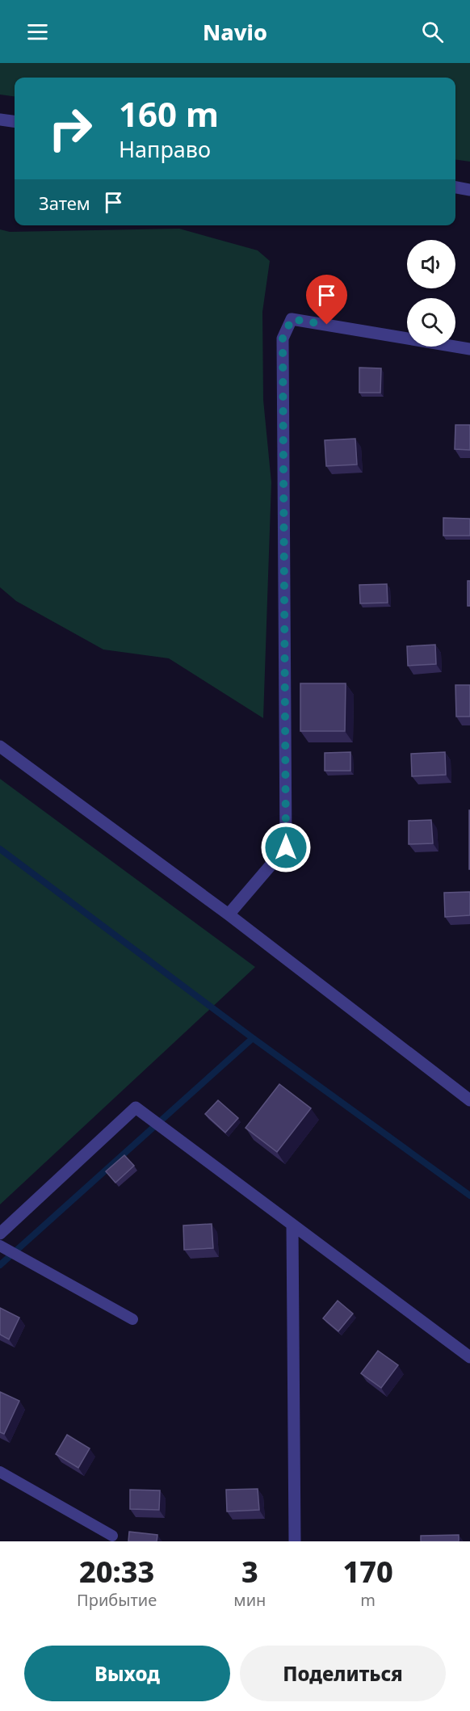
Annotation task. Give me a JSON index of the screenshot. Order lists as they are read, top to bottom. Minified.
{"page":{"header":"Navio","turn":["160 m","Направо"],"then":"Затем","eta":["20:33","Прибытие","3","мин","170","m"],"buttons":["Выход","Поделиться"]}}
